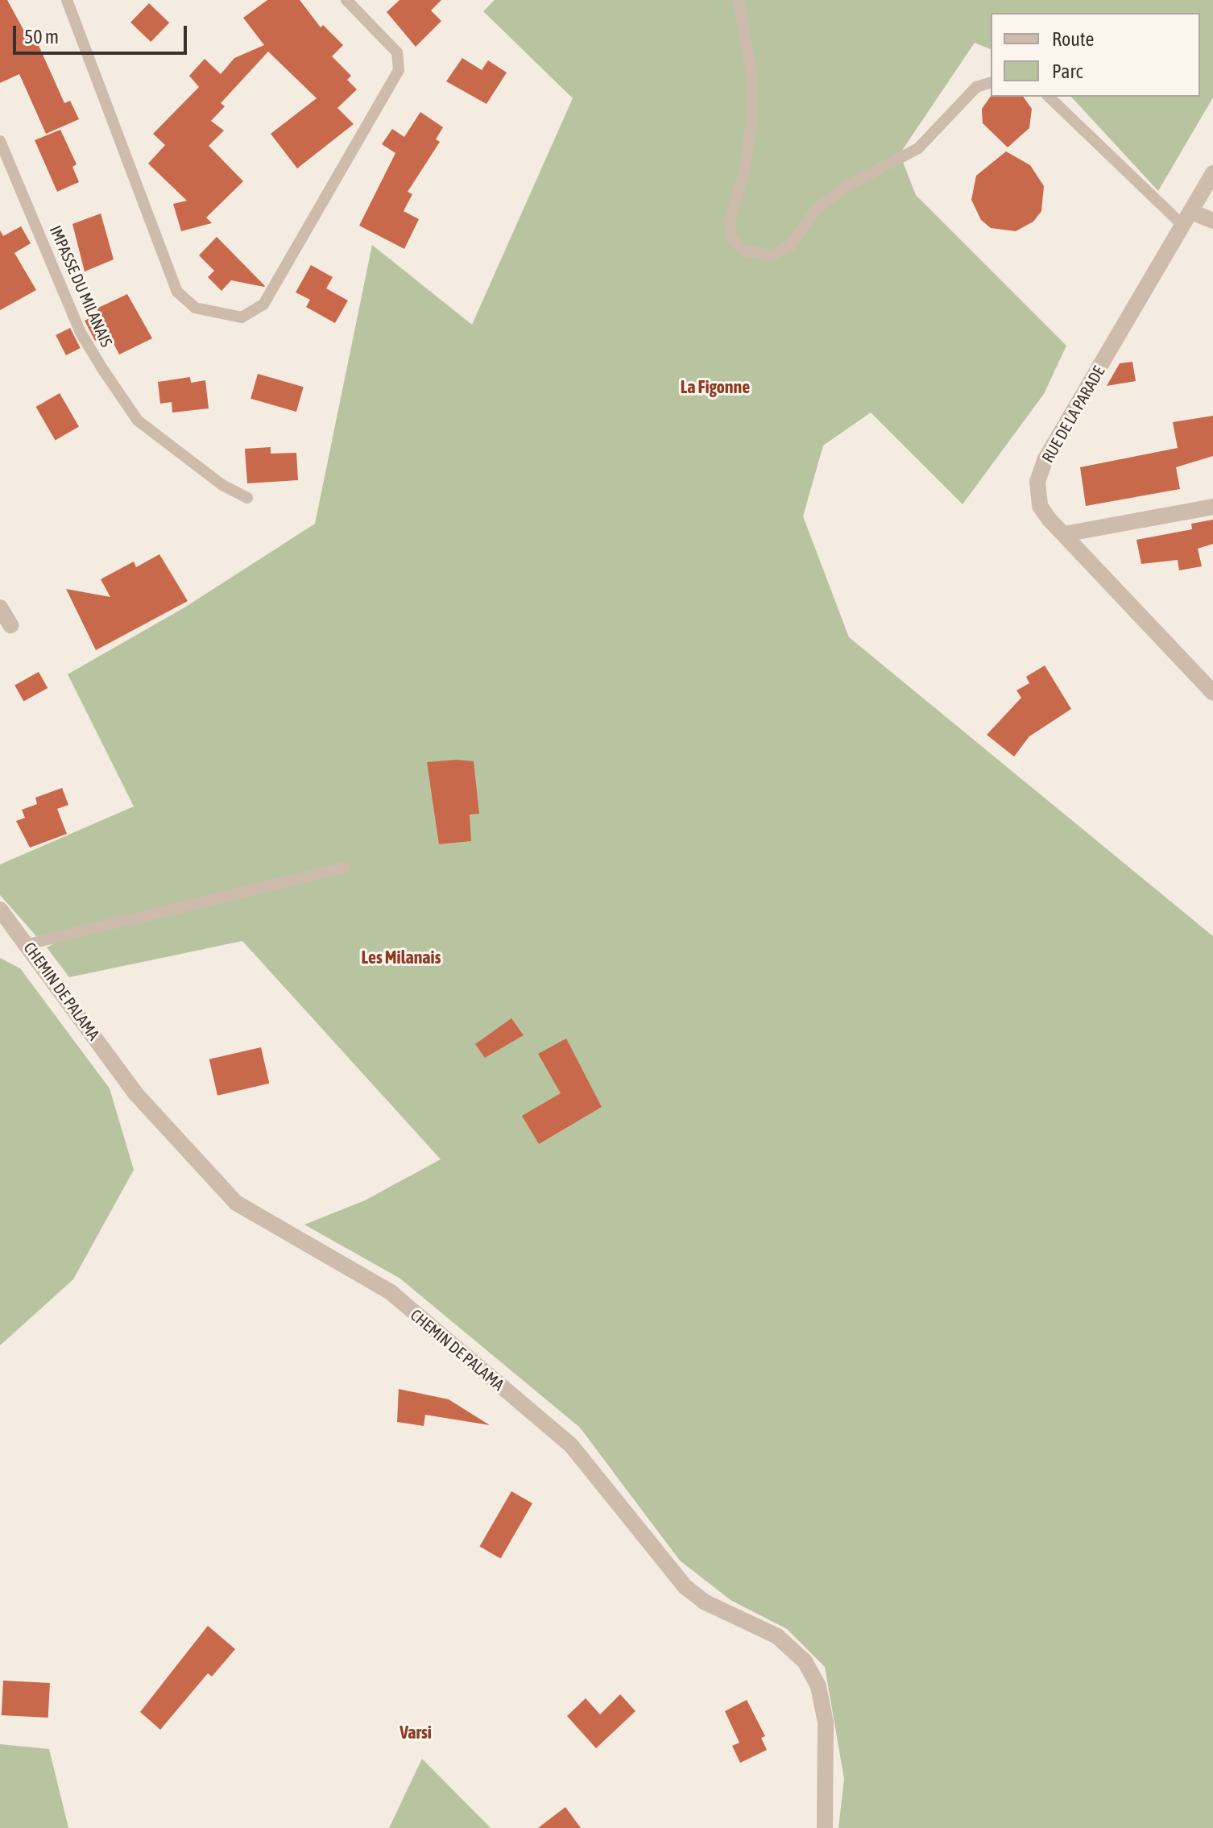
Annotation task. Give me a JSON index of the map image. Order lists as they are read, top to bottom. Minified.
{"streets":{"street":["RUE DE LA PARADE","CHEMIN DE PALAMA"],"lane":["IMPASSE DU MILANAIS"]},"districts":["La Figonne","Les Milanais","Varsi"],"legend":["Route","Parc"],"scale_bar":"50 m"}
